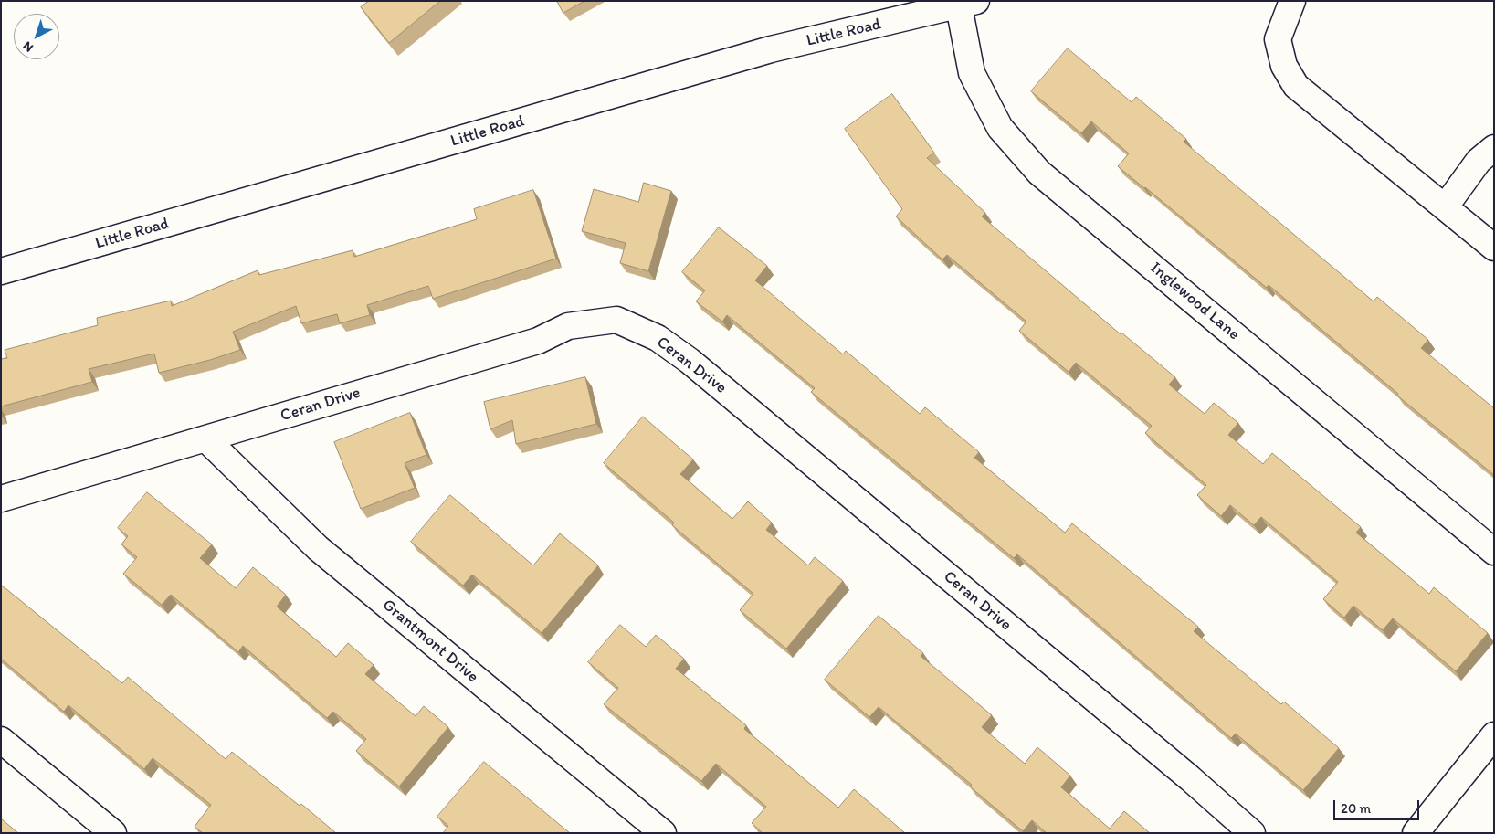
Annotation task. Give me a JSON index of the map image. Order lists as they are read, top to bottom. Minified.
{"streets":{"street":["Little Road","Inglewood Lane","Ceran Drive","Grantmont Drive"]},"crossings":[["Little Road","Inglewood Lane"],["Ceran Drive","Grantmont Drive"]],"scale_bar":"20 m","north":"bottom left"}
